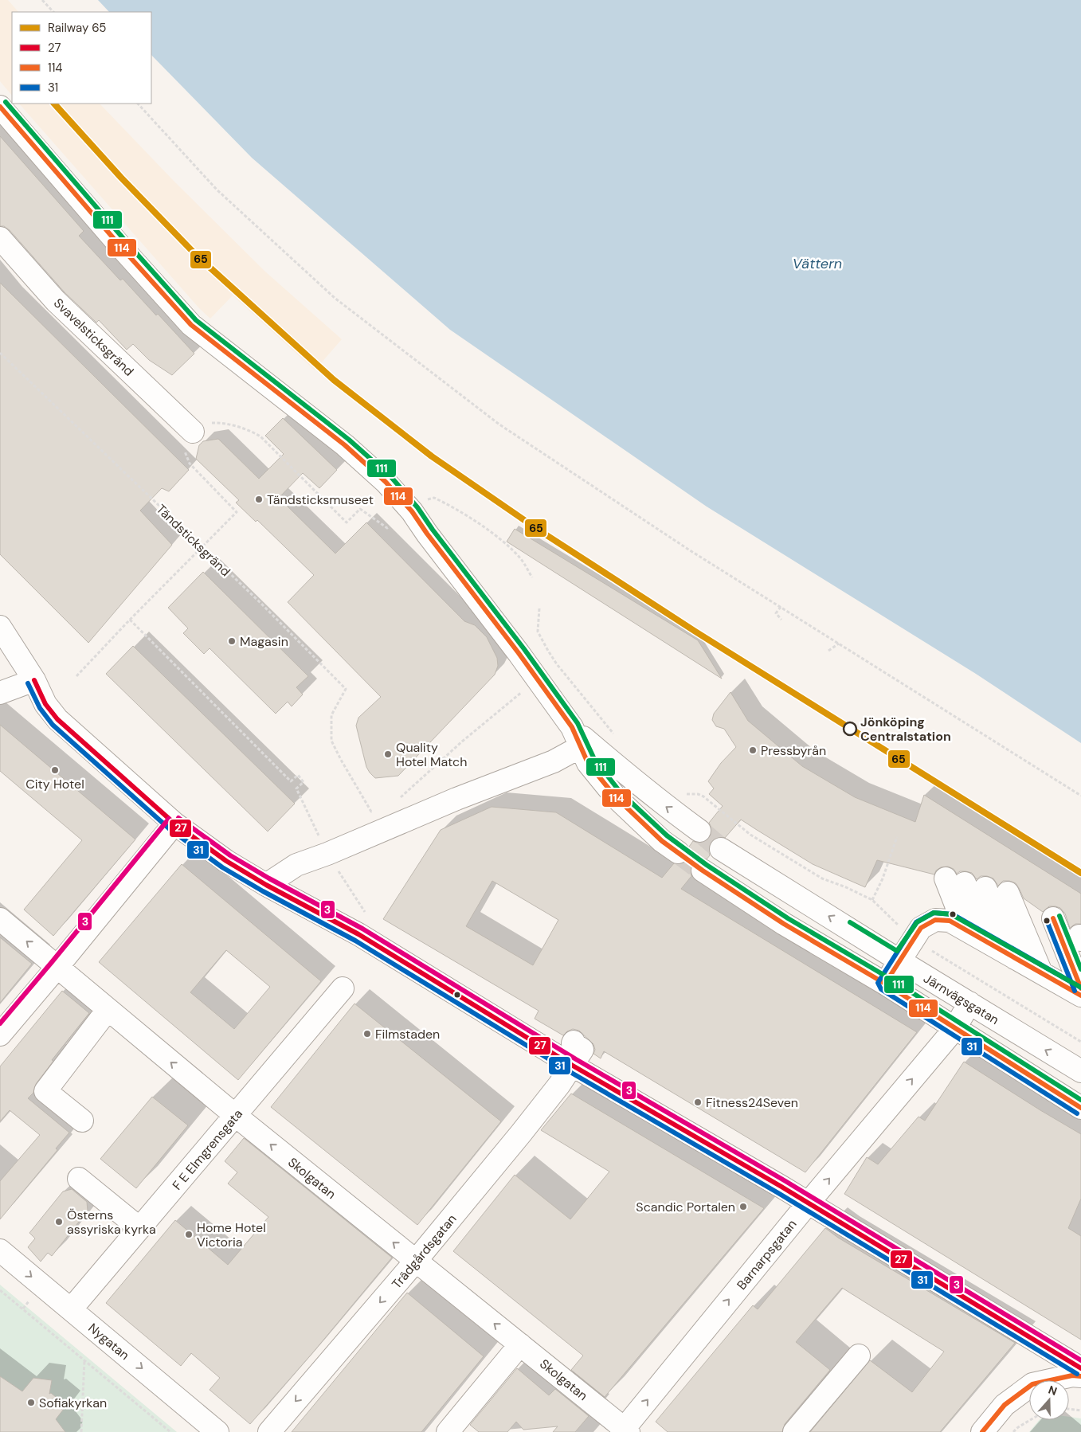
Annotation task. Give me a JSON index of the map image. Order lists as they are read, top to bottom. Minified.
{"streets":{"street":["Svavelsticksgränd","Järnvägsgatan","F E Elmgrensgata","Skolgatan","Trädgårdsgatan","Barnarpsgatan","Nygatan"],"path":["Tändsticksgränd"]},"crossings":[["Järnvägsgatan","Barnarpsgatan"],["F E Elmgrensgata","Skolgatan"],["F E Elmgrensgata","Nygatan"],["Skolgatan","Trädgårdsgatan"],["Skolgatan","Barnarpsgatan"]],"one_way":["Barnarpsgatan","Nygatan"],"water":["Vättern"],"places":["Tändsticksmuseet","Magasin","Jönköping Centralstation","Pressbyrån","Quality Hotel Match","City Hotel","Filmstaden","Fitness24Seven","Scandic Portalen","Österns assyriska kyrka","Home Hotel Victoria","Sofiakyrkan"],"lines":["transit line 111","rail line 65","transit line 114","transit line 27","transit line 31","transit line 3"],"legend":["Railway 65","27","114","31"],"north":"top"}
